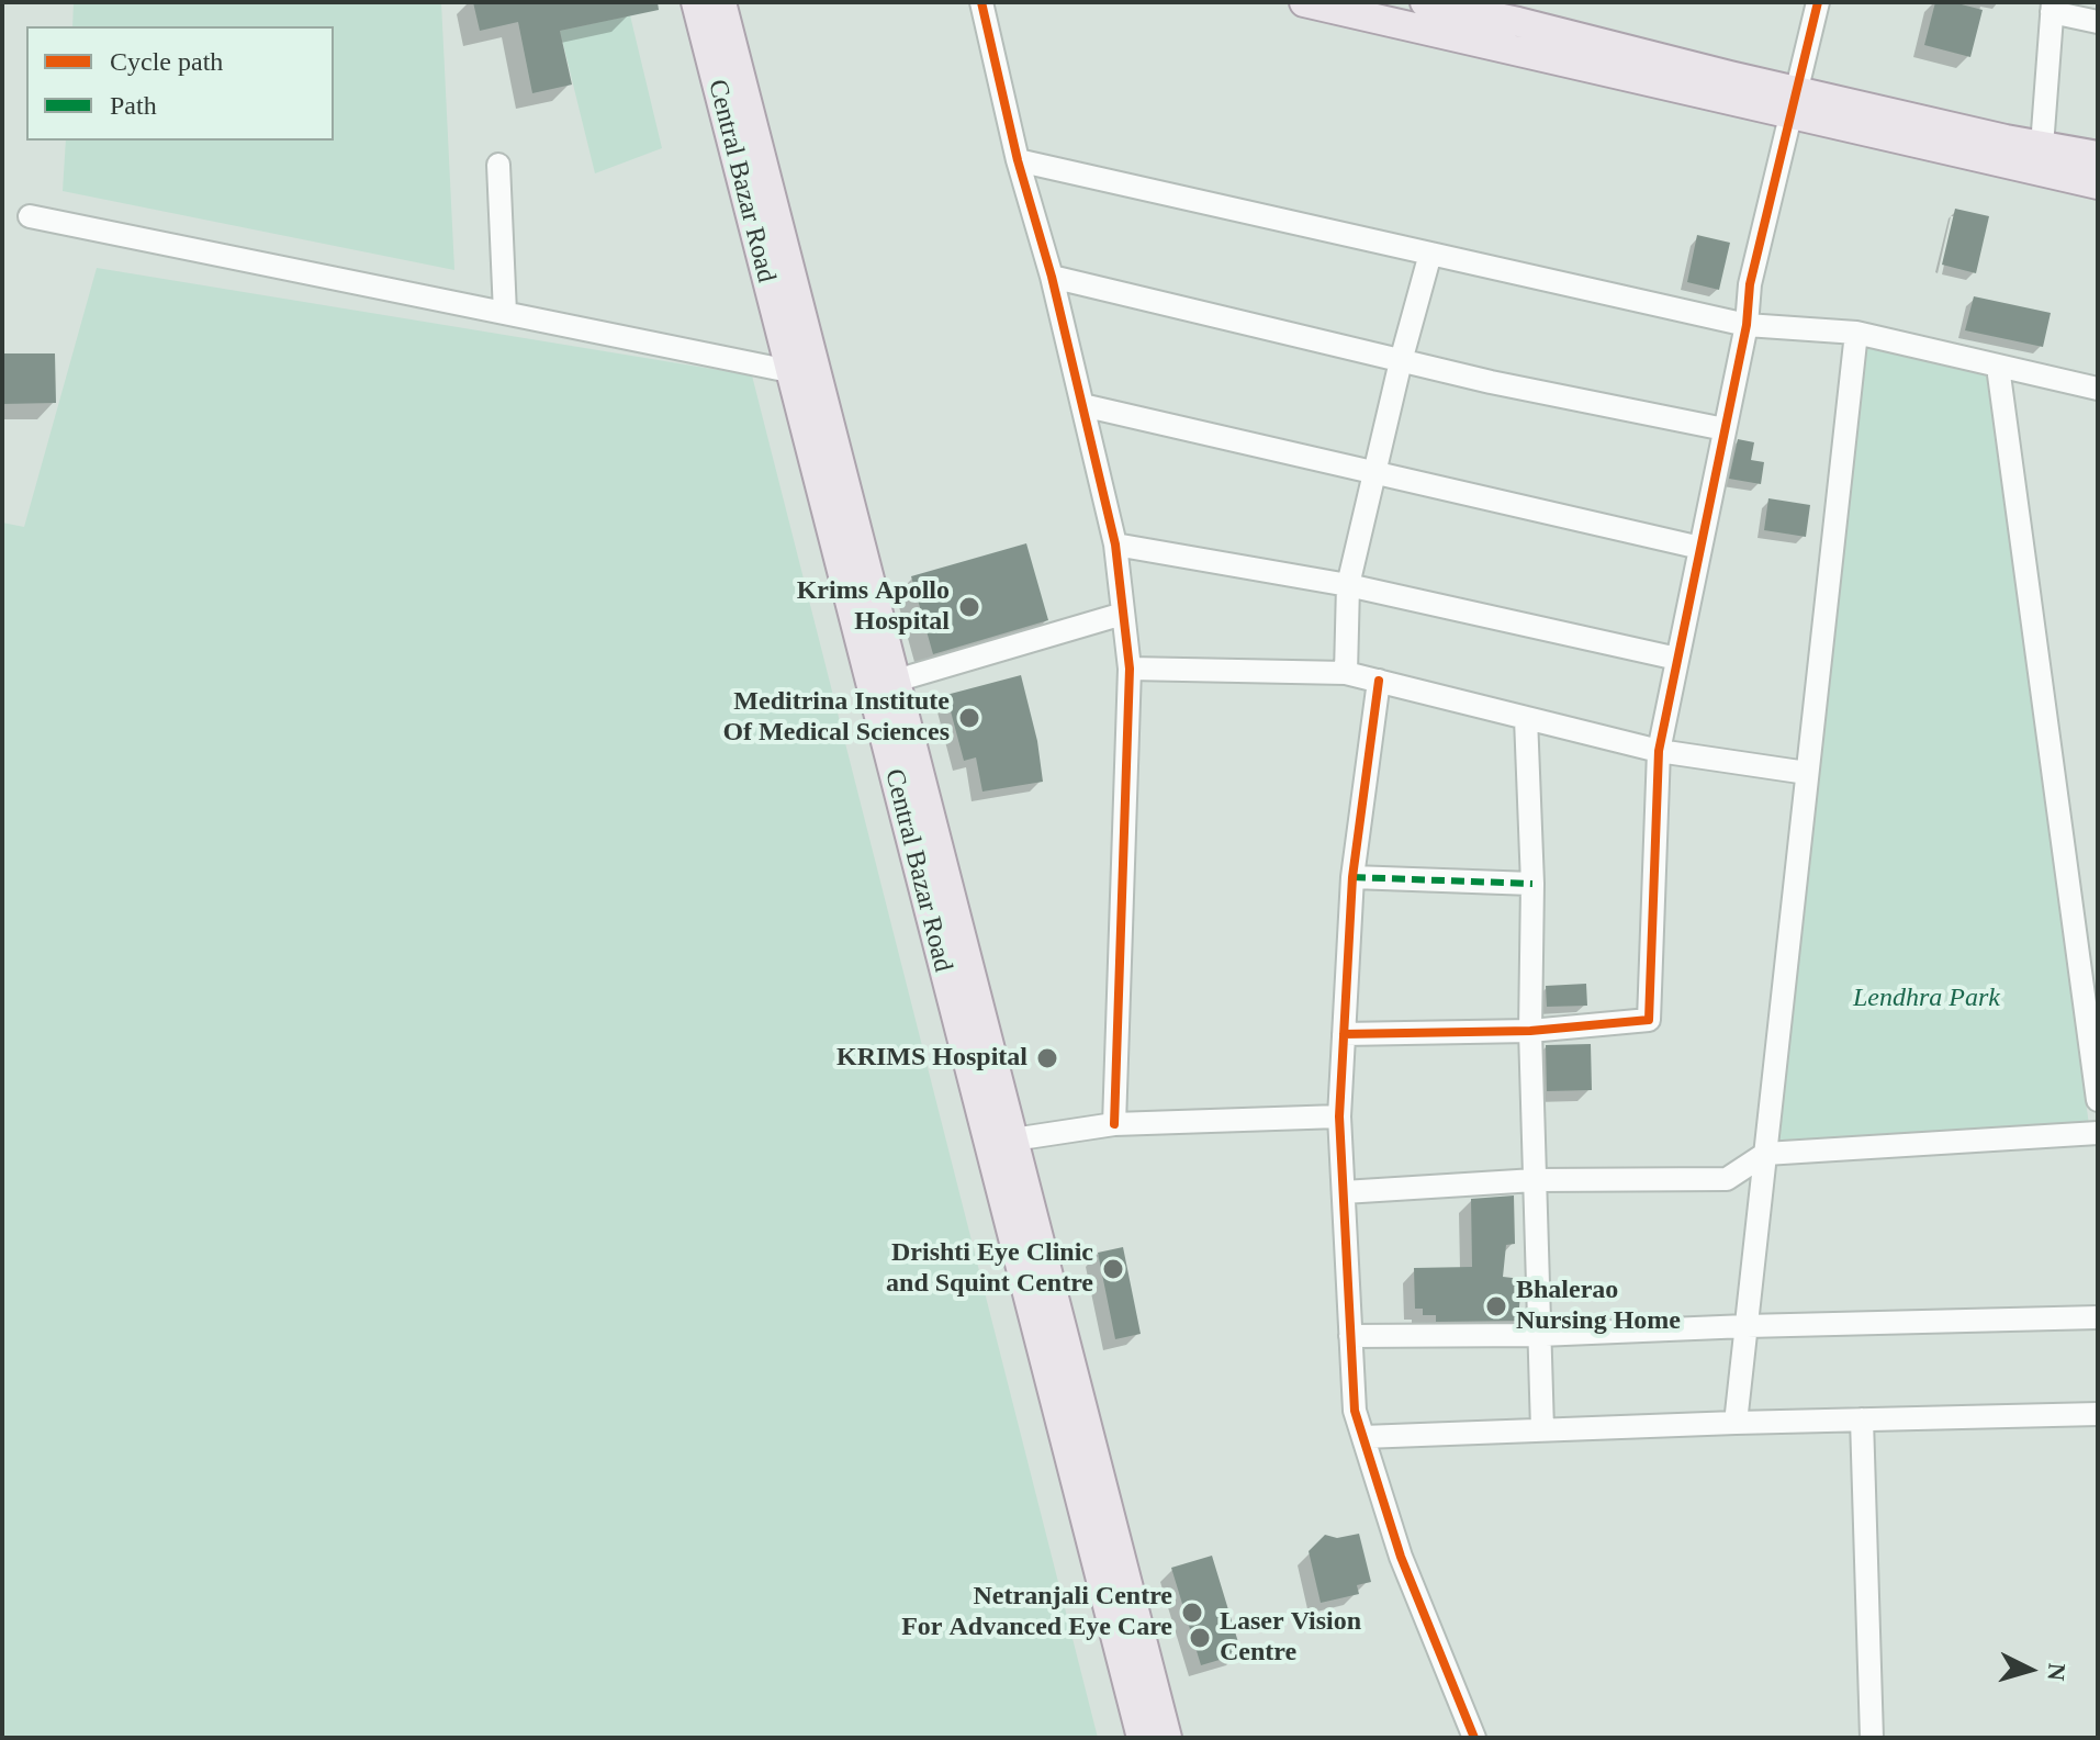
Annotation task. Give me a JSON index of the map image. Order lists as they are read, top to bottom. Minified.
{"streets":{"main road":["Central Bazar Road"]},"parks":["Lendhra Park"],"places":["Krims Apollo Hospital","Meditrina Institute Of Medical Sciences","KRIMS Hospital","Drishti Eye Clinic and Squint Centre","Bhalerao Nursing Home","Netranjali Centre For Advanced Eye Care","Laser Vision Centre"],"legend":["Cycle path","Path"],"north":"right"}
